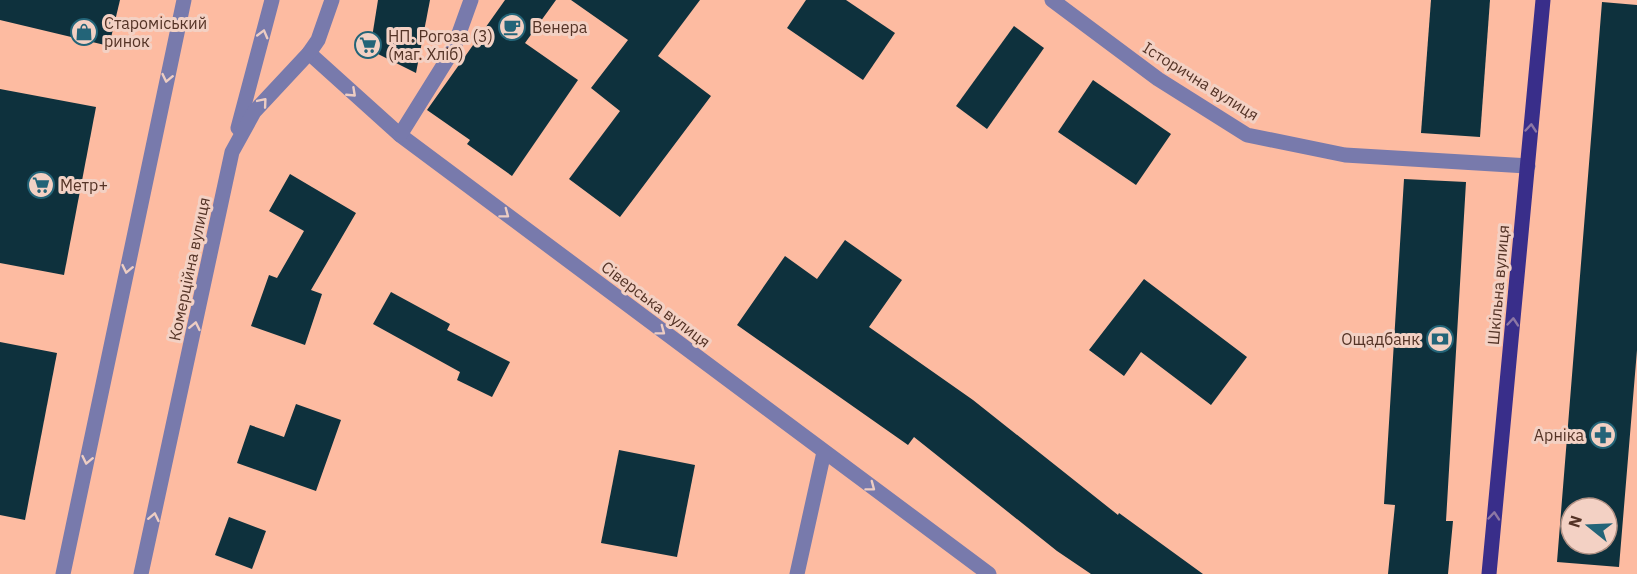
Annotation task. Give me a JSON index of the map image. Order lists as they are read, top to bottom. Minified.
{"streets":{"main road":["Шкільна вулиця"],"street":["Історична вулиця","Комерційна вулиця","Сіверська вулиця"]},"crossings":[["Історична вулиця","Шкільна вулиця"],["Комерційна вулиця","Сіверська вулиця"]],"one_way":["Шкільна вулиця","Сіверська вулиця"],"places":{"cafe":["Венера"],"shop":["Староміський ринок"],"supermarket":["НП. Рогоза (3) (маг. Хліб)","Метр+"],"bank":["Ощадбанк"],"pharmacy":["Арніка"]},"north":"left"}
